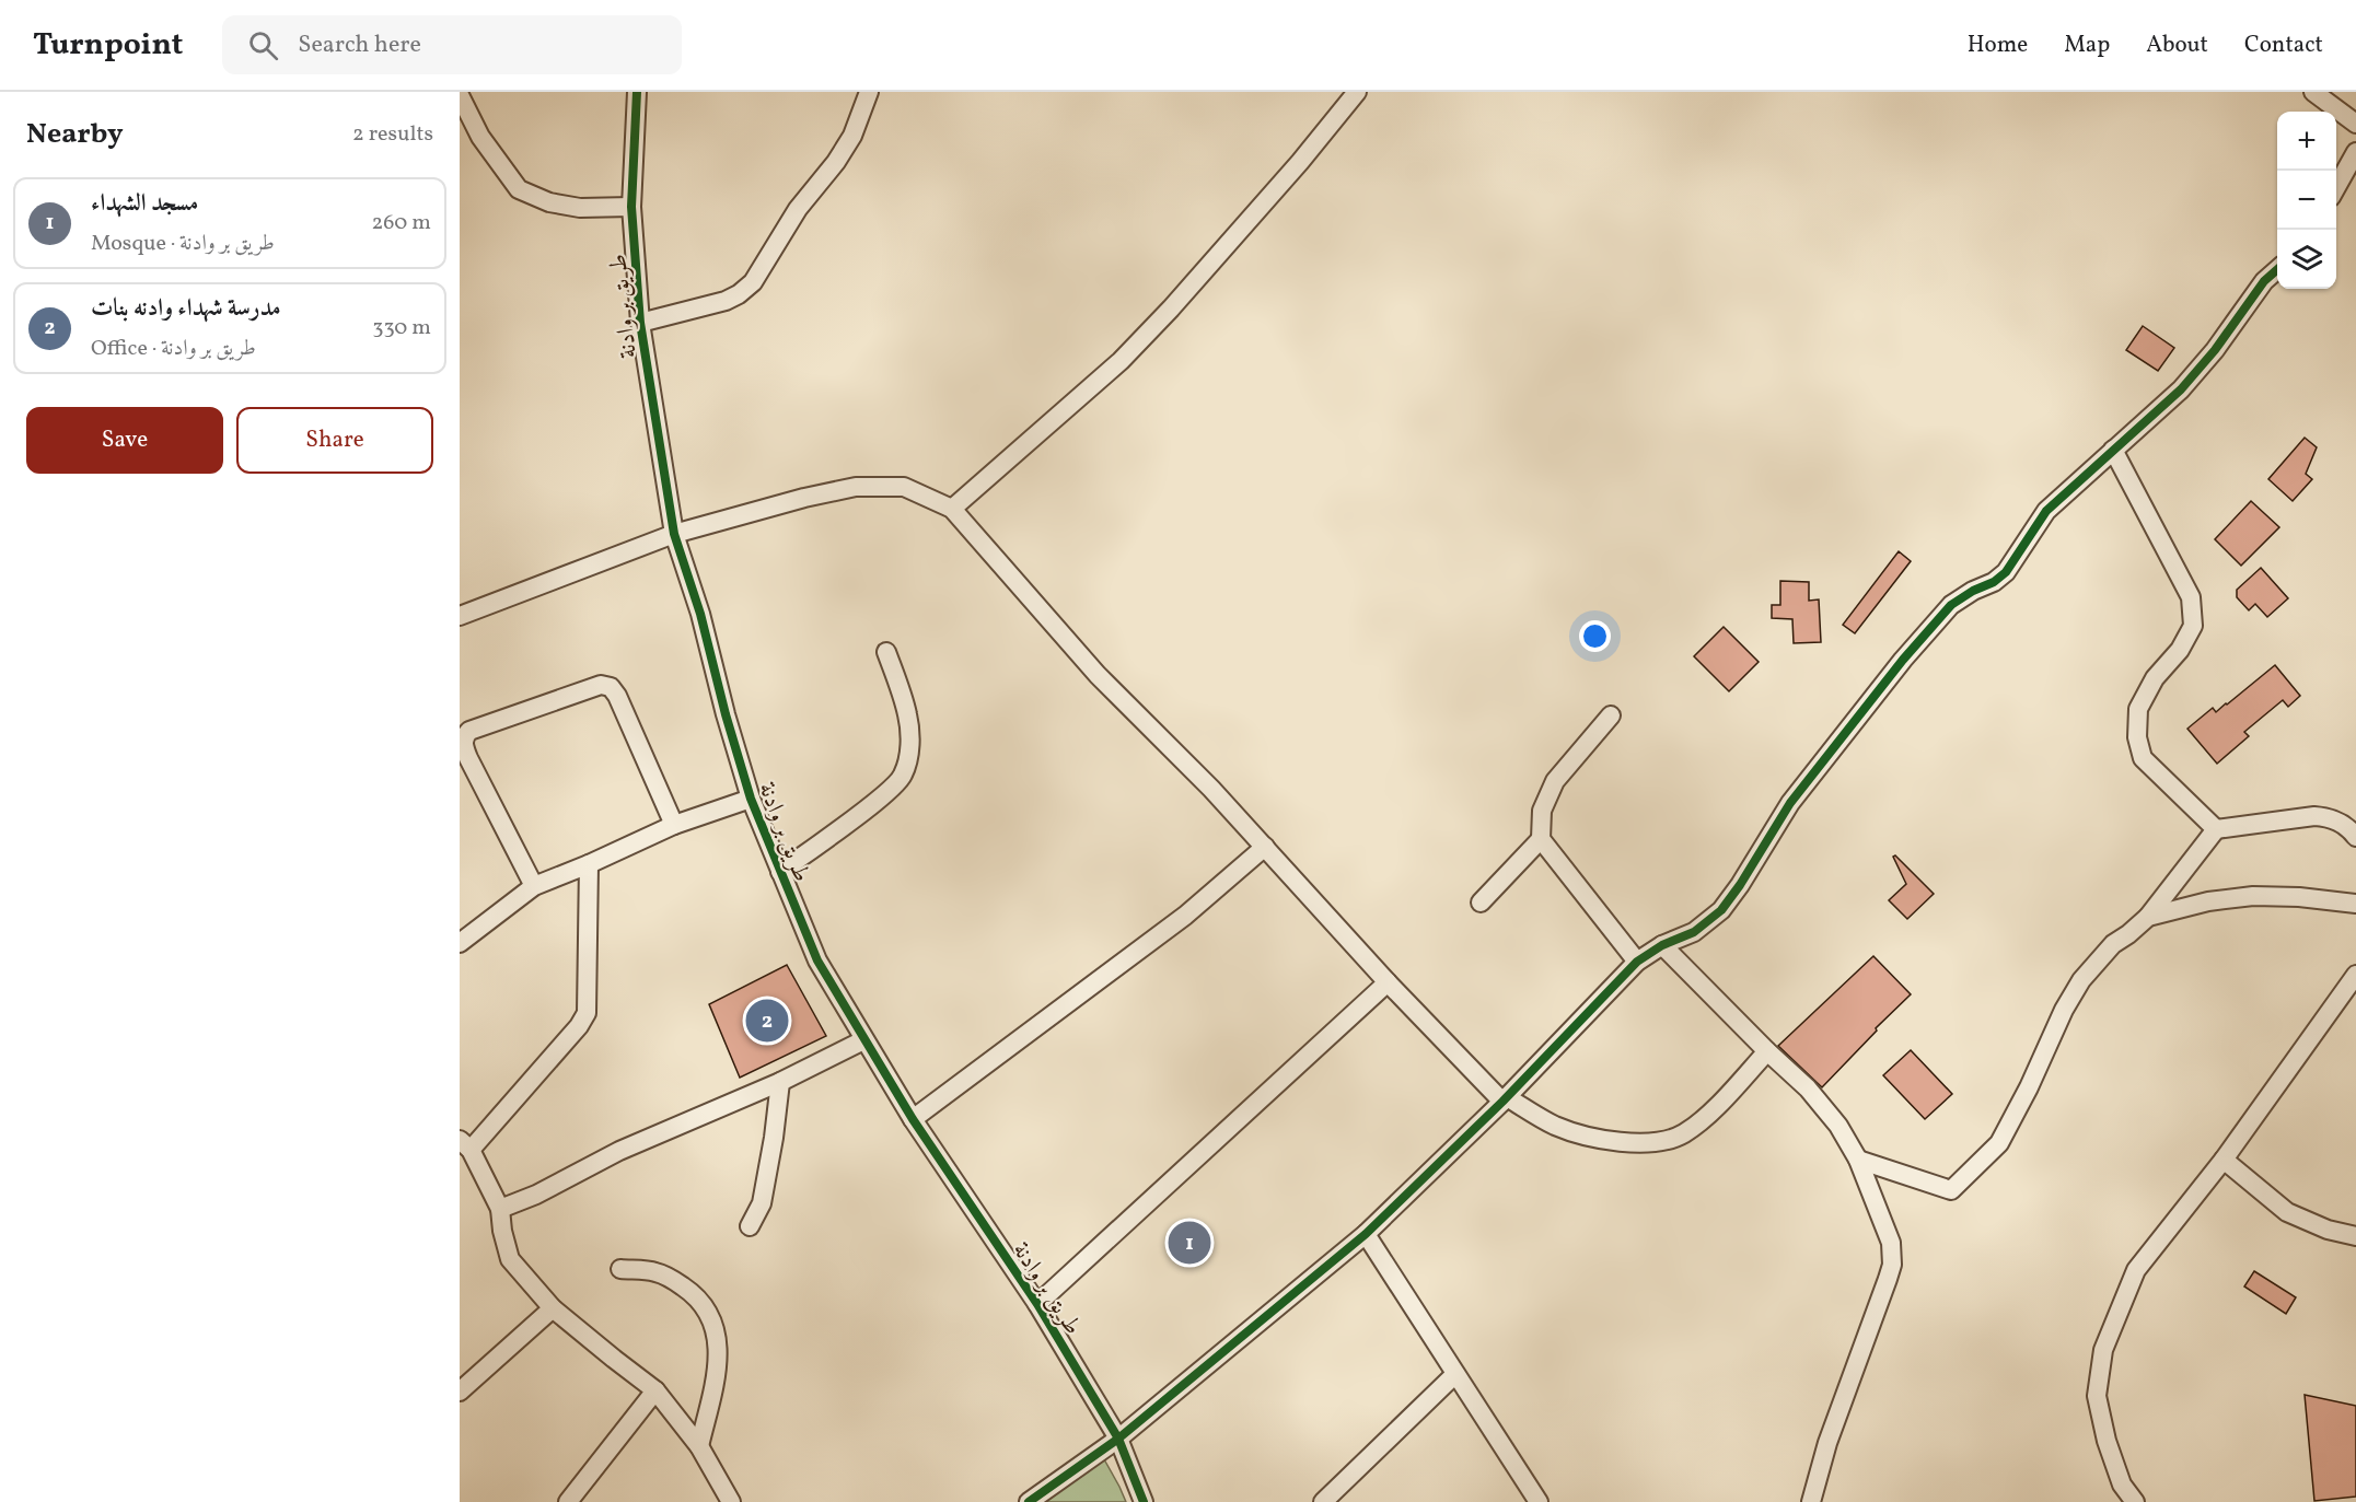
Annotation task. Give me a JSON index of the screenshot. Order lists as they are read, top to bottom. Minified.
{"streets":{"street":["طريق بر وادنة"]},"page":{"header":"Turnpoint","search":"Search here","nav":["Home","Map","About","Contact"],"heading":["Nearby","2 results"],"map_buttons":["+","−"],"list":[{"mark":"1","name":"مسجد الشهداء","note":"Mosque · طريق بر وادنة","value":"260 m"},{"mark":"2","name":"مدرسة شهداء وادنه بنات","note":"Office · طريق بر وادنة","value":"330 m"}],"buttons":["Save","Share"],"pins":["2","1"]}}
